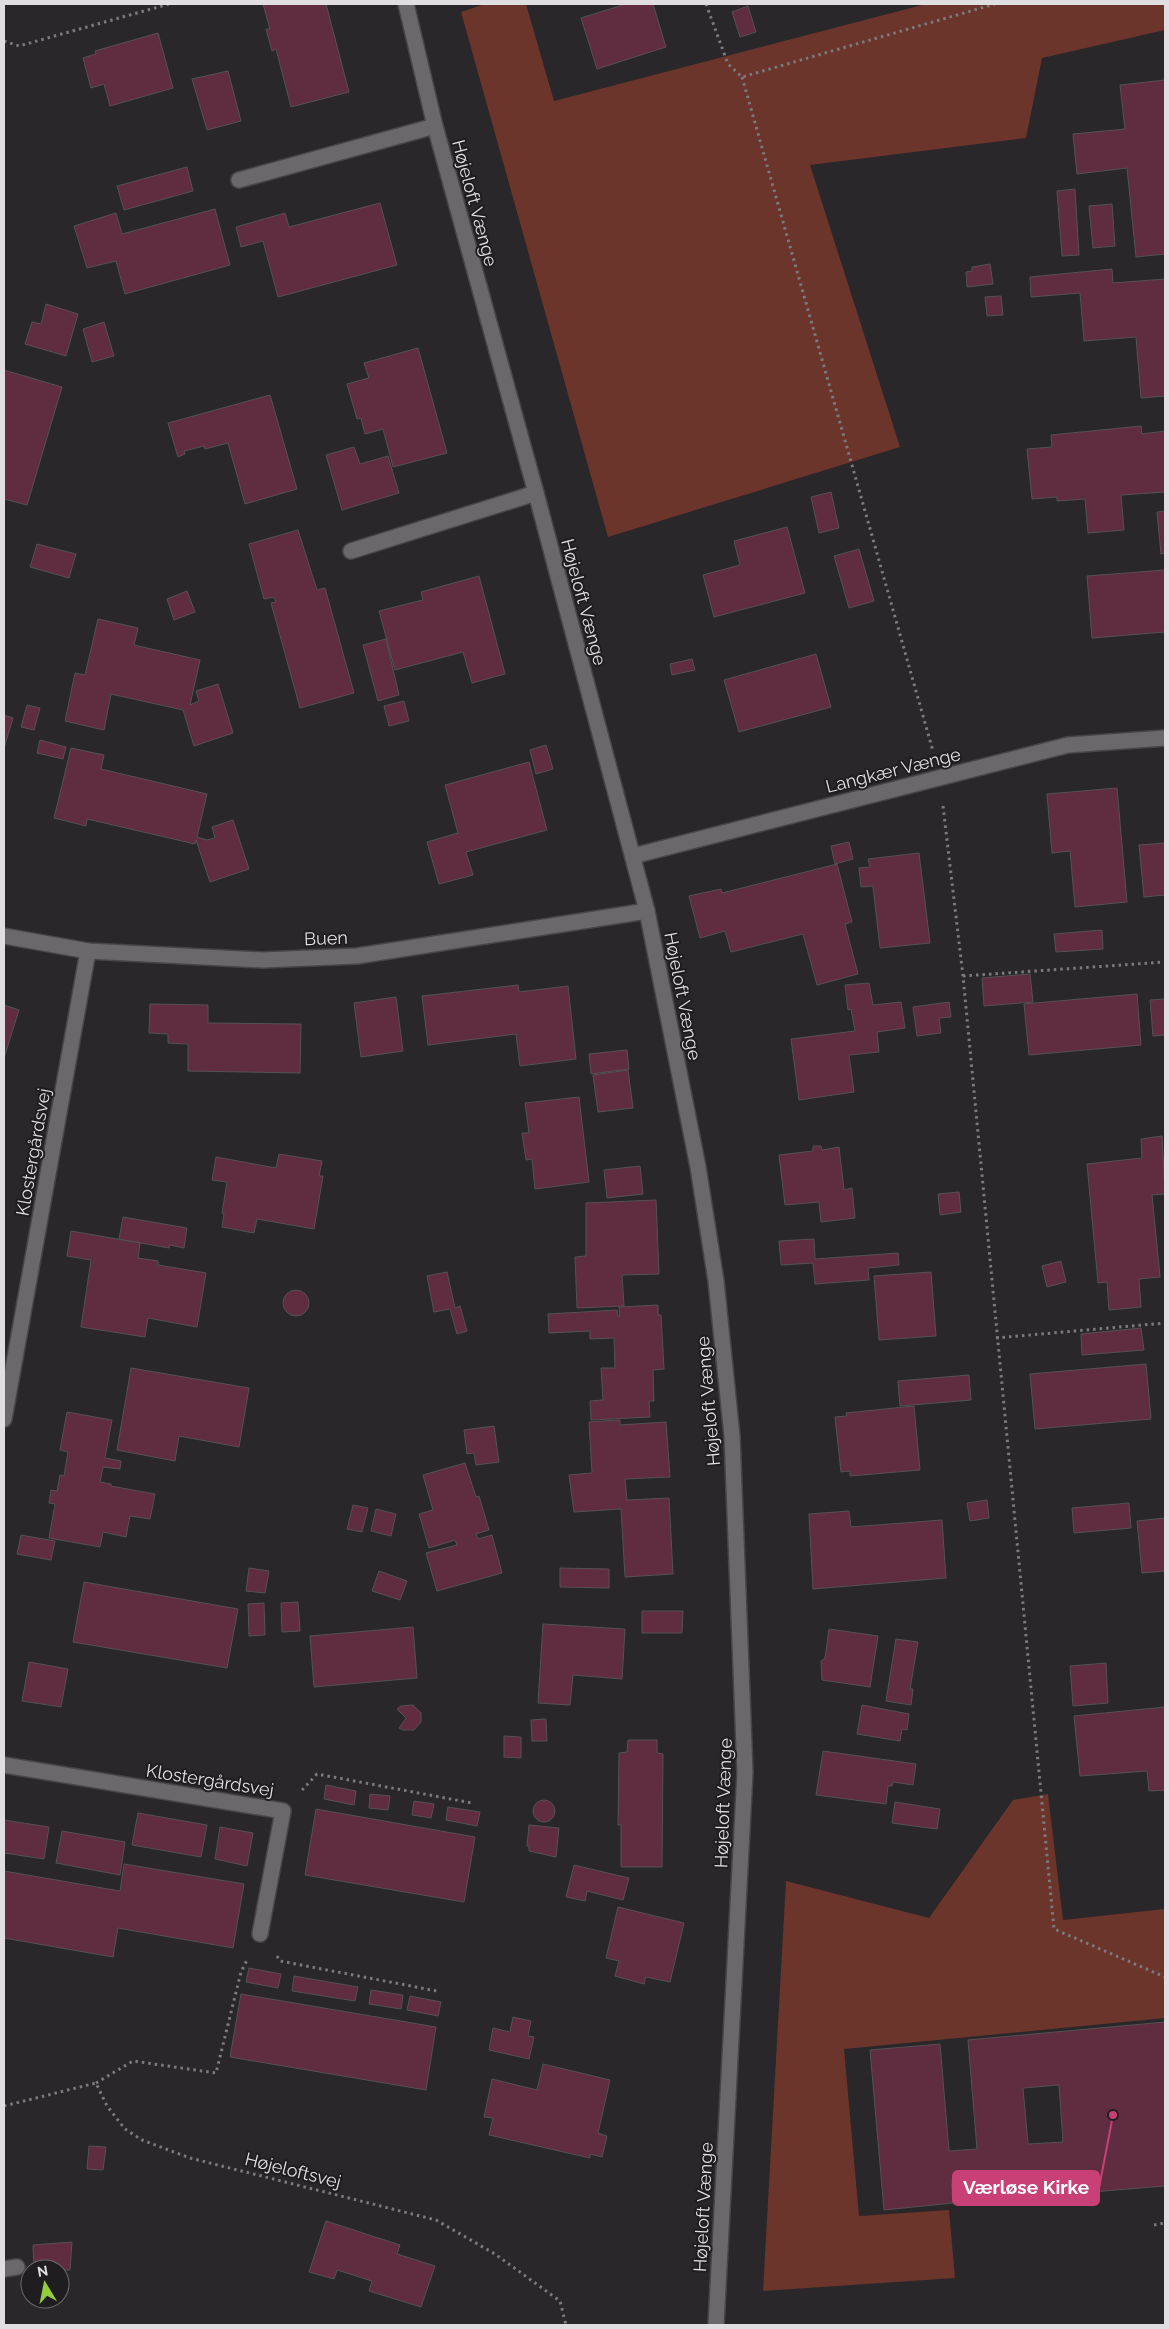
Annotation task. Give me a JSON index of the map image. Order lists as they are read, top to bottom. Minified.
{"streets":{"street":["Højeloft Vænge","Langkær Vænge","Buen","Klostergårdsvej"],"path":["Højeloftsvej"]},"crossings":[["Højeloft Vænge","Langkær Vænge"],["Højeloft Vænge","Buen"],["Buen","Klostergårdsvej"]],"places":["Værløse Kirke"],"north":"top"}
